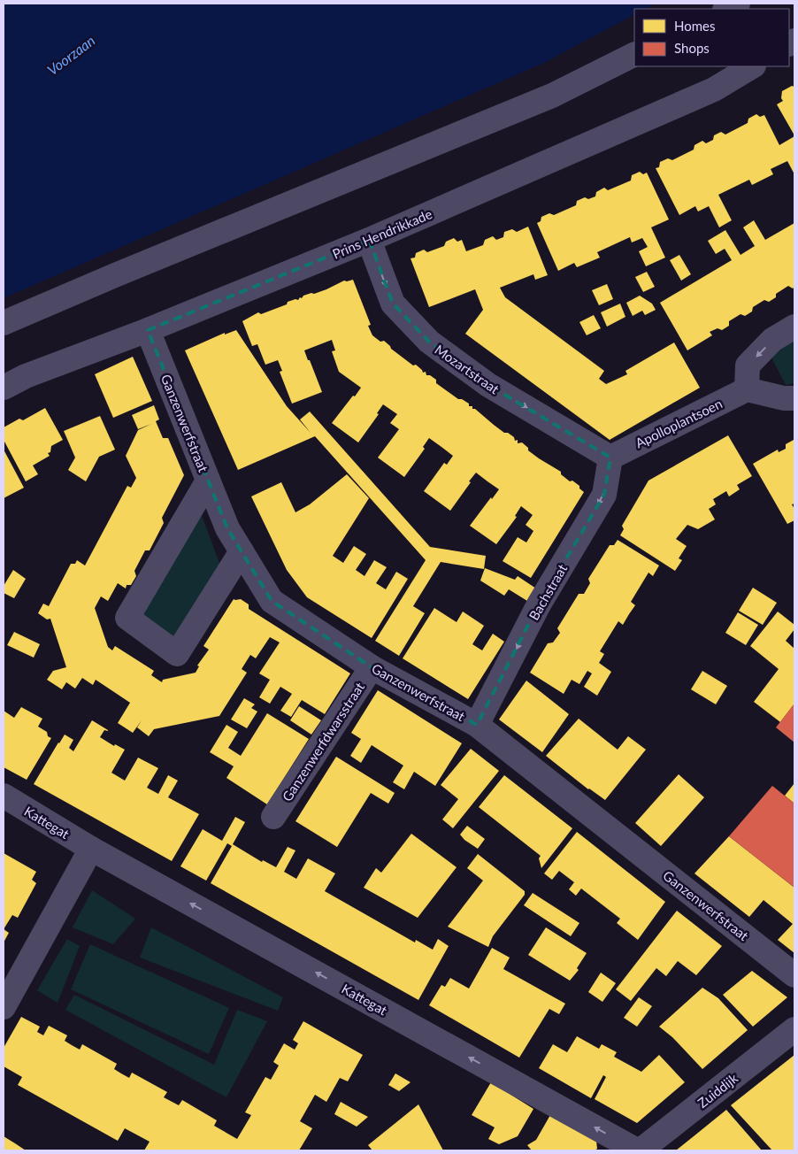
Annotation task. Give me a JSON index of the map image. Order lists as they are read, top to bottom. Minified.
{"streets":{"street":["Prins Hendrikkade","Mozartstraat","Ganzenwerfstraat","Apolloplantsoen","Bachstraat","Ganzenwerfdwarsstraat","Kattegat","Zuiddijk"]},"crossings":[["Prins Hendrikkade","Mozartstraat"],["Prins Hendrikkade","Ganzenwerfstraat"],["Mozartstraat","Apolloplantsoen"],["Mozartstraat","Bachstraat"],["Ganzenwerfstraat","Bachstraat"],["Ganzenwerfstraat","Ganzenwerfdwarsstraat"],["Apolloplantsoen","Bachstraat"],["Kattegat","Zuiddijk"]],"one_way":["Mozartstraat","Bachstraat","Kattegat"],"water":["Voorzaan"],"legend":["Homes","Shops"]}
